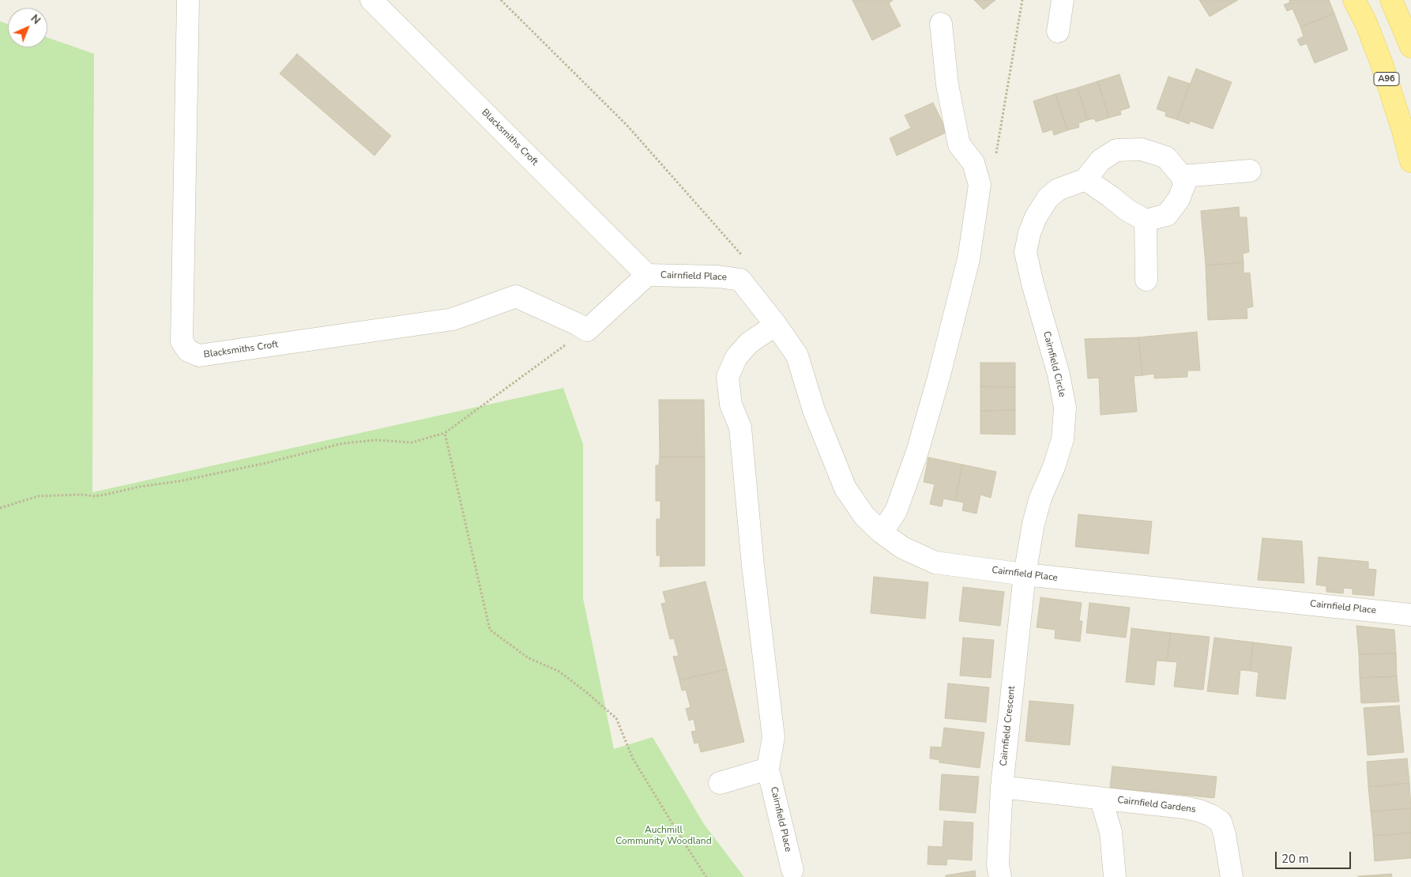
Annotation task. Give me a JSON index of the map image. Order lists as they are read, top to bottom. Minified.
{"streets":{"main road":["A96"],"street":["Blacksmiths Croft","Cairnfield Place","Cairnfield Circle","Cairnfield Crescent","Cairnfield Gardens"]},"crossings":[["Blacksmiths Croft","Cairnfield Place"],["Cairnfield Place","Cairnfield Circle"],["Cairnfield Place","Cairnfield Crescent"],["Cairnfield Circle","Cairnfield Crescent"],["Cairnfield Crescent","Cairnfield Gardens"]],"parks":["Auchmill Community Woodland"],"scale_bar":"20 m","north":"top right"}
